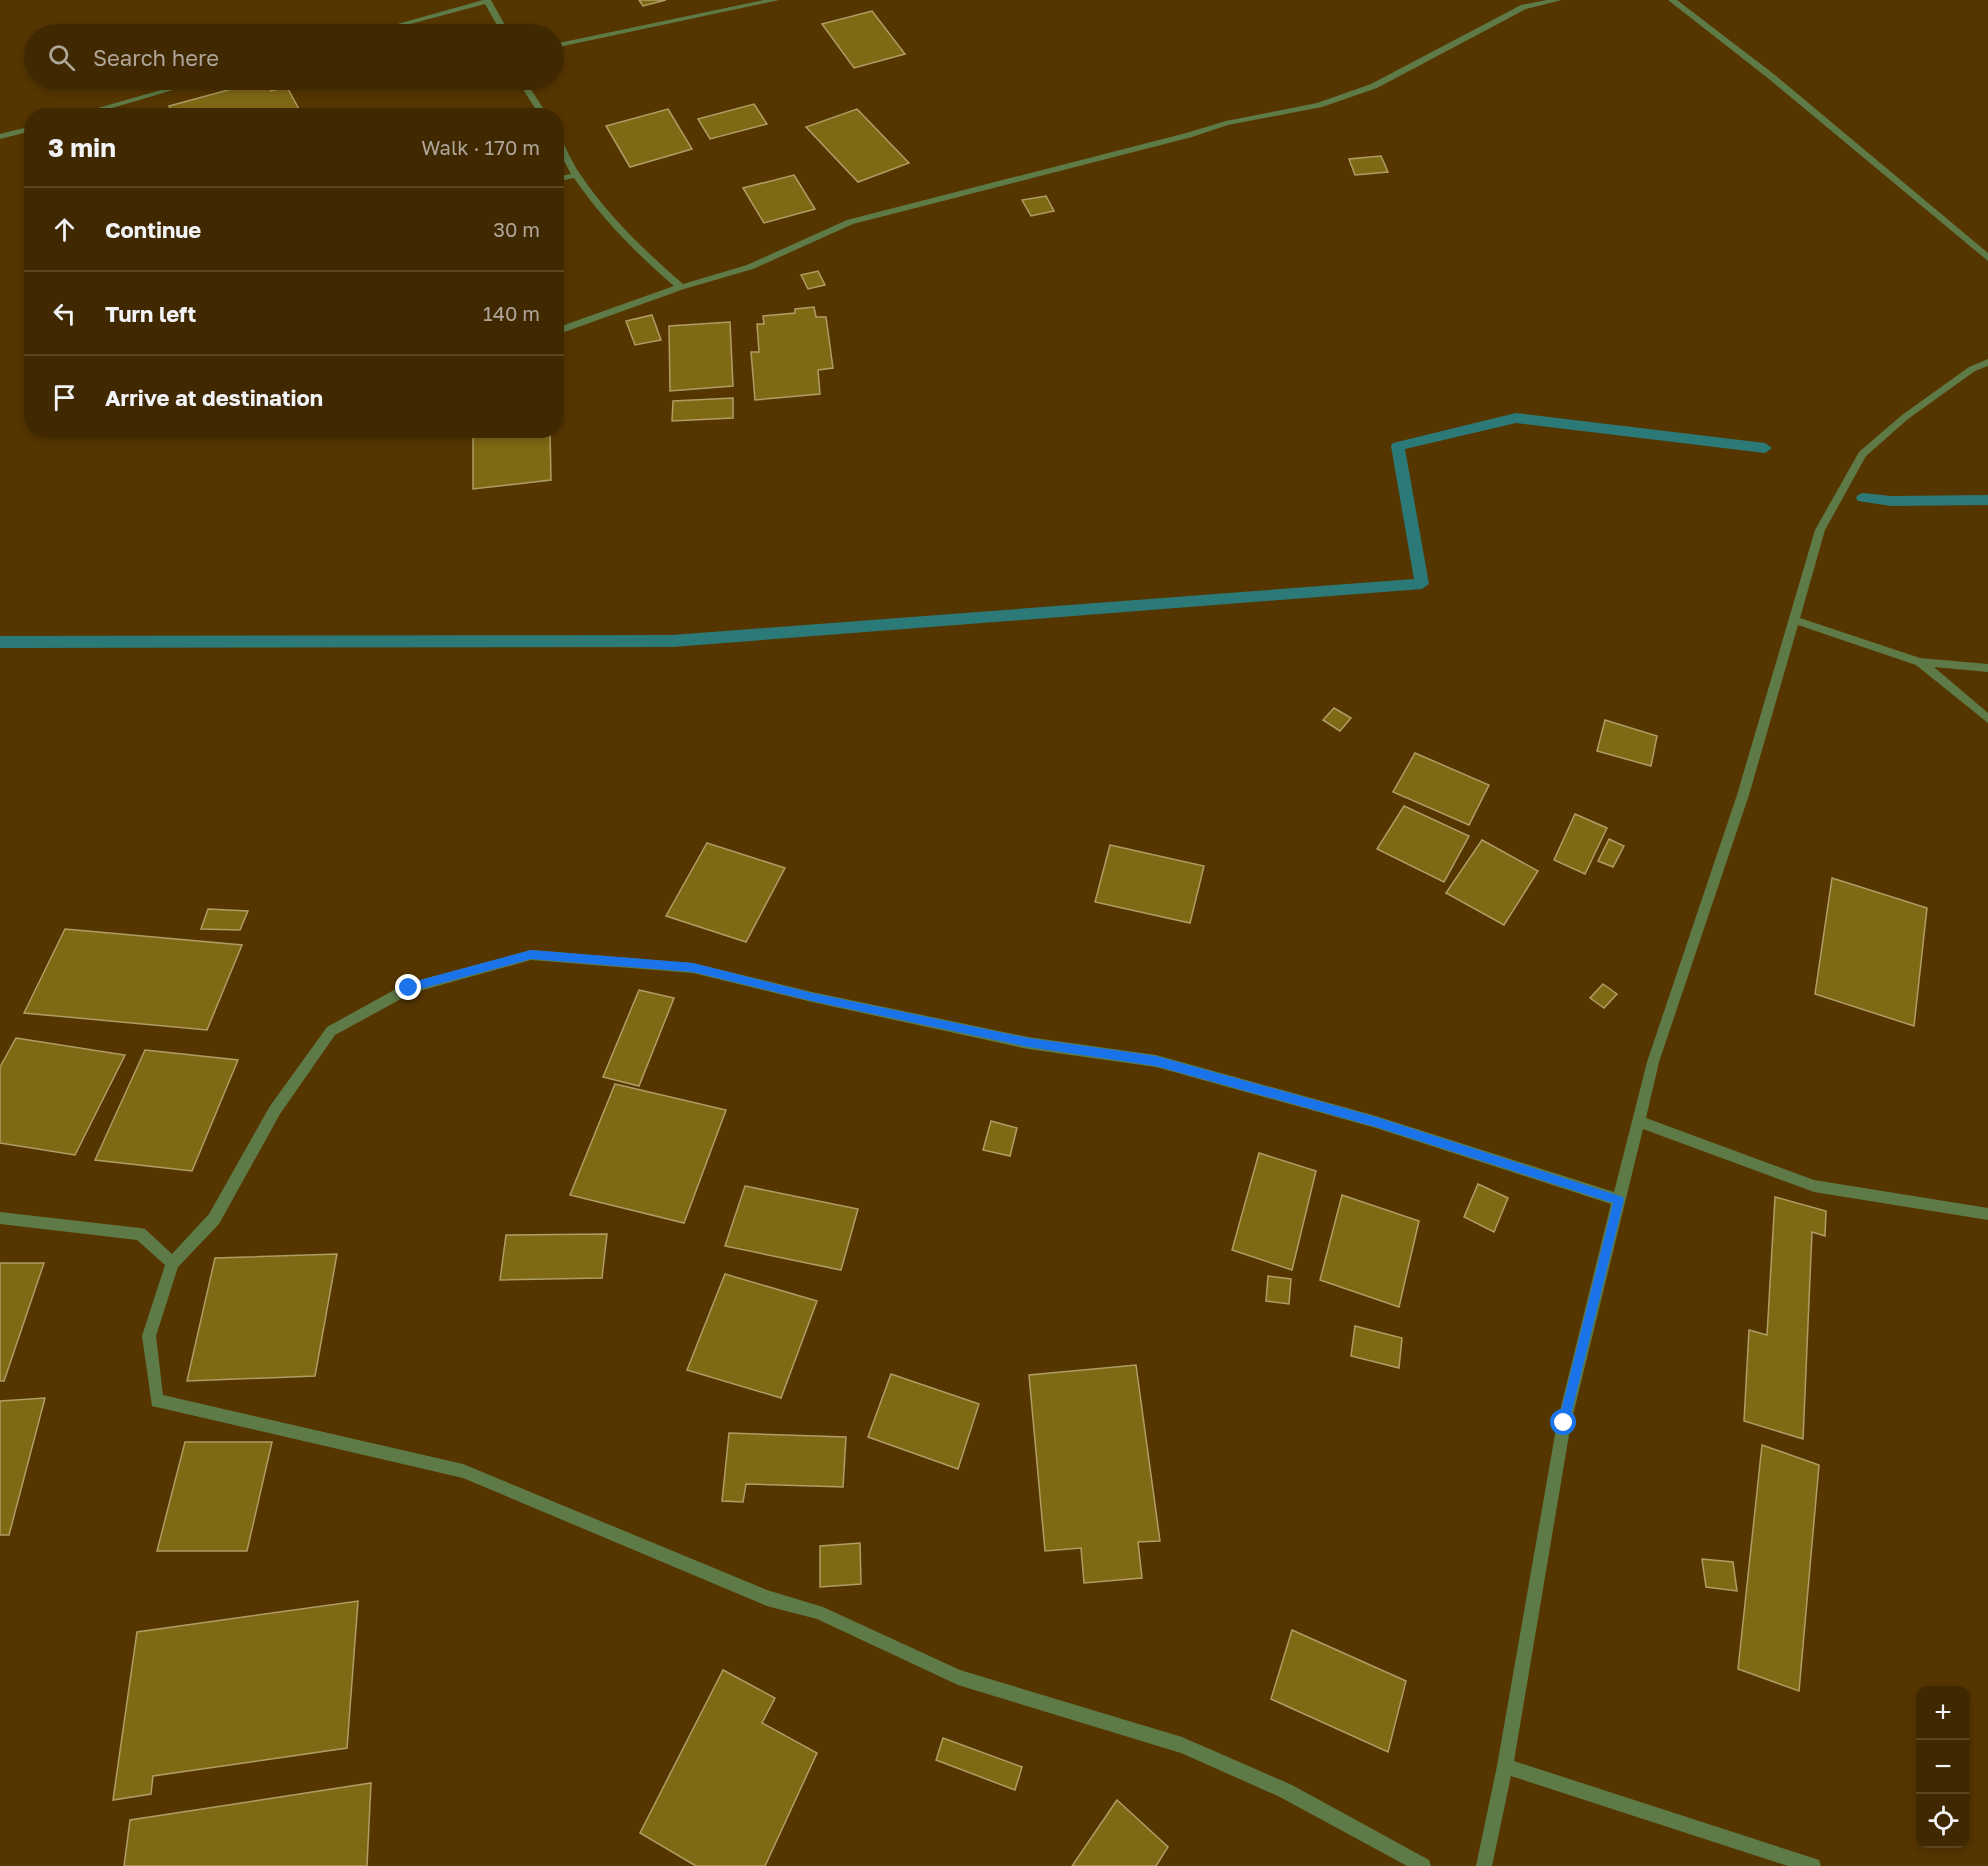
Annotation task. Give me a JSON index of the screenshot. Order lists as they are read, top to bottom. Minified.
{"page":{"search":"Search here","heading":["3 min","Walk · 170 m"],"list":[["Continue","30 m"],["Turn left","140 m"],"Arrive at destination"],"map_buttons":["+","−"]}}
